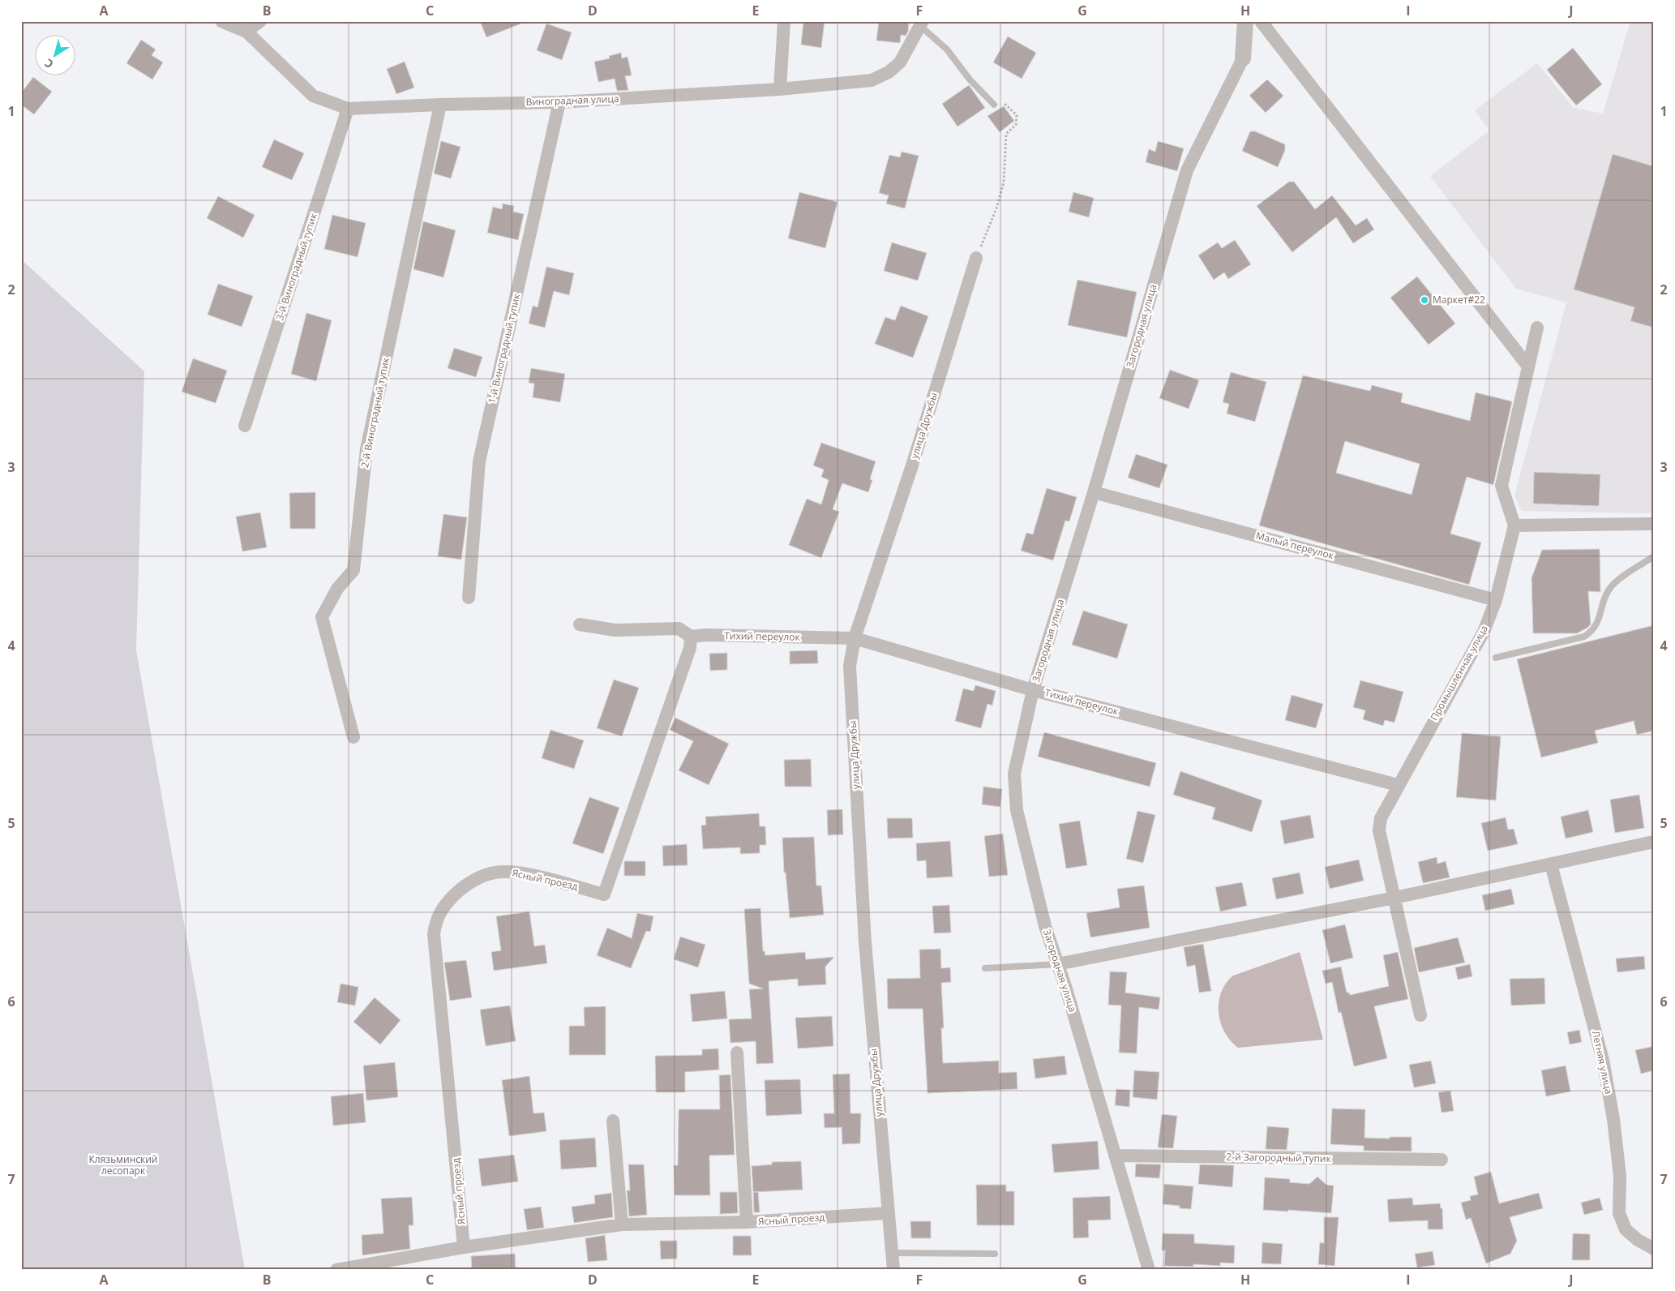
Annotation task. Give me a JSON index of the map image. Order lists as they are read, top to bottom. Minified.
{"streets":{"street":["Виноградная улица","3-й Виноградный тупик","Загородная улица","1-й Виноградный тупик","2-й Виноградный тупик","улица Дружбы","Малый переулок","Тихий переулок","Промышленная улица","Ясный проезд","Летняя улица","2-й Загородный тупик"]},"crossings":[["Виноградная улица","3-й Виноградный тупик"],["Виноградная улица","1-й Виноградный тупик"],["Виноградная улица","2-й Виноградный тупик"],["Загородная улица","Малый переулок"],["Загородная улица","Тихий переулок"],["Загородная улица","2-й Загородный тупик"],["улица Дружбы","Тихий переулок"],["улица Дружбы","Ясный проезд"],["Малый переулок","Промышленная улица"],["Тихий переулок","Промышленная улица"],["Тихий переулок","Ясный проезд"]],"parks":["Клязьминский лесопарк"],"places":["Маркет#22"],"north":"bottom left","grid":{"columns":["A","B","C","D","E","F","G","H","I","J"],"rows":["1","2","3","4","5","6","7"]}}
